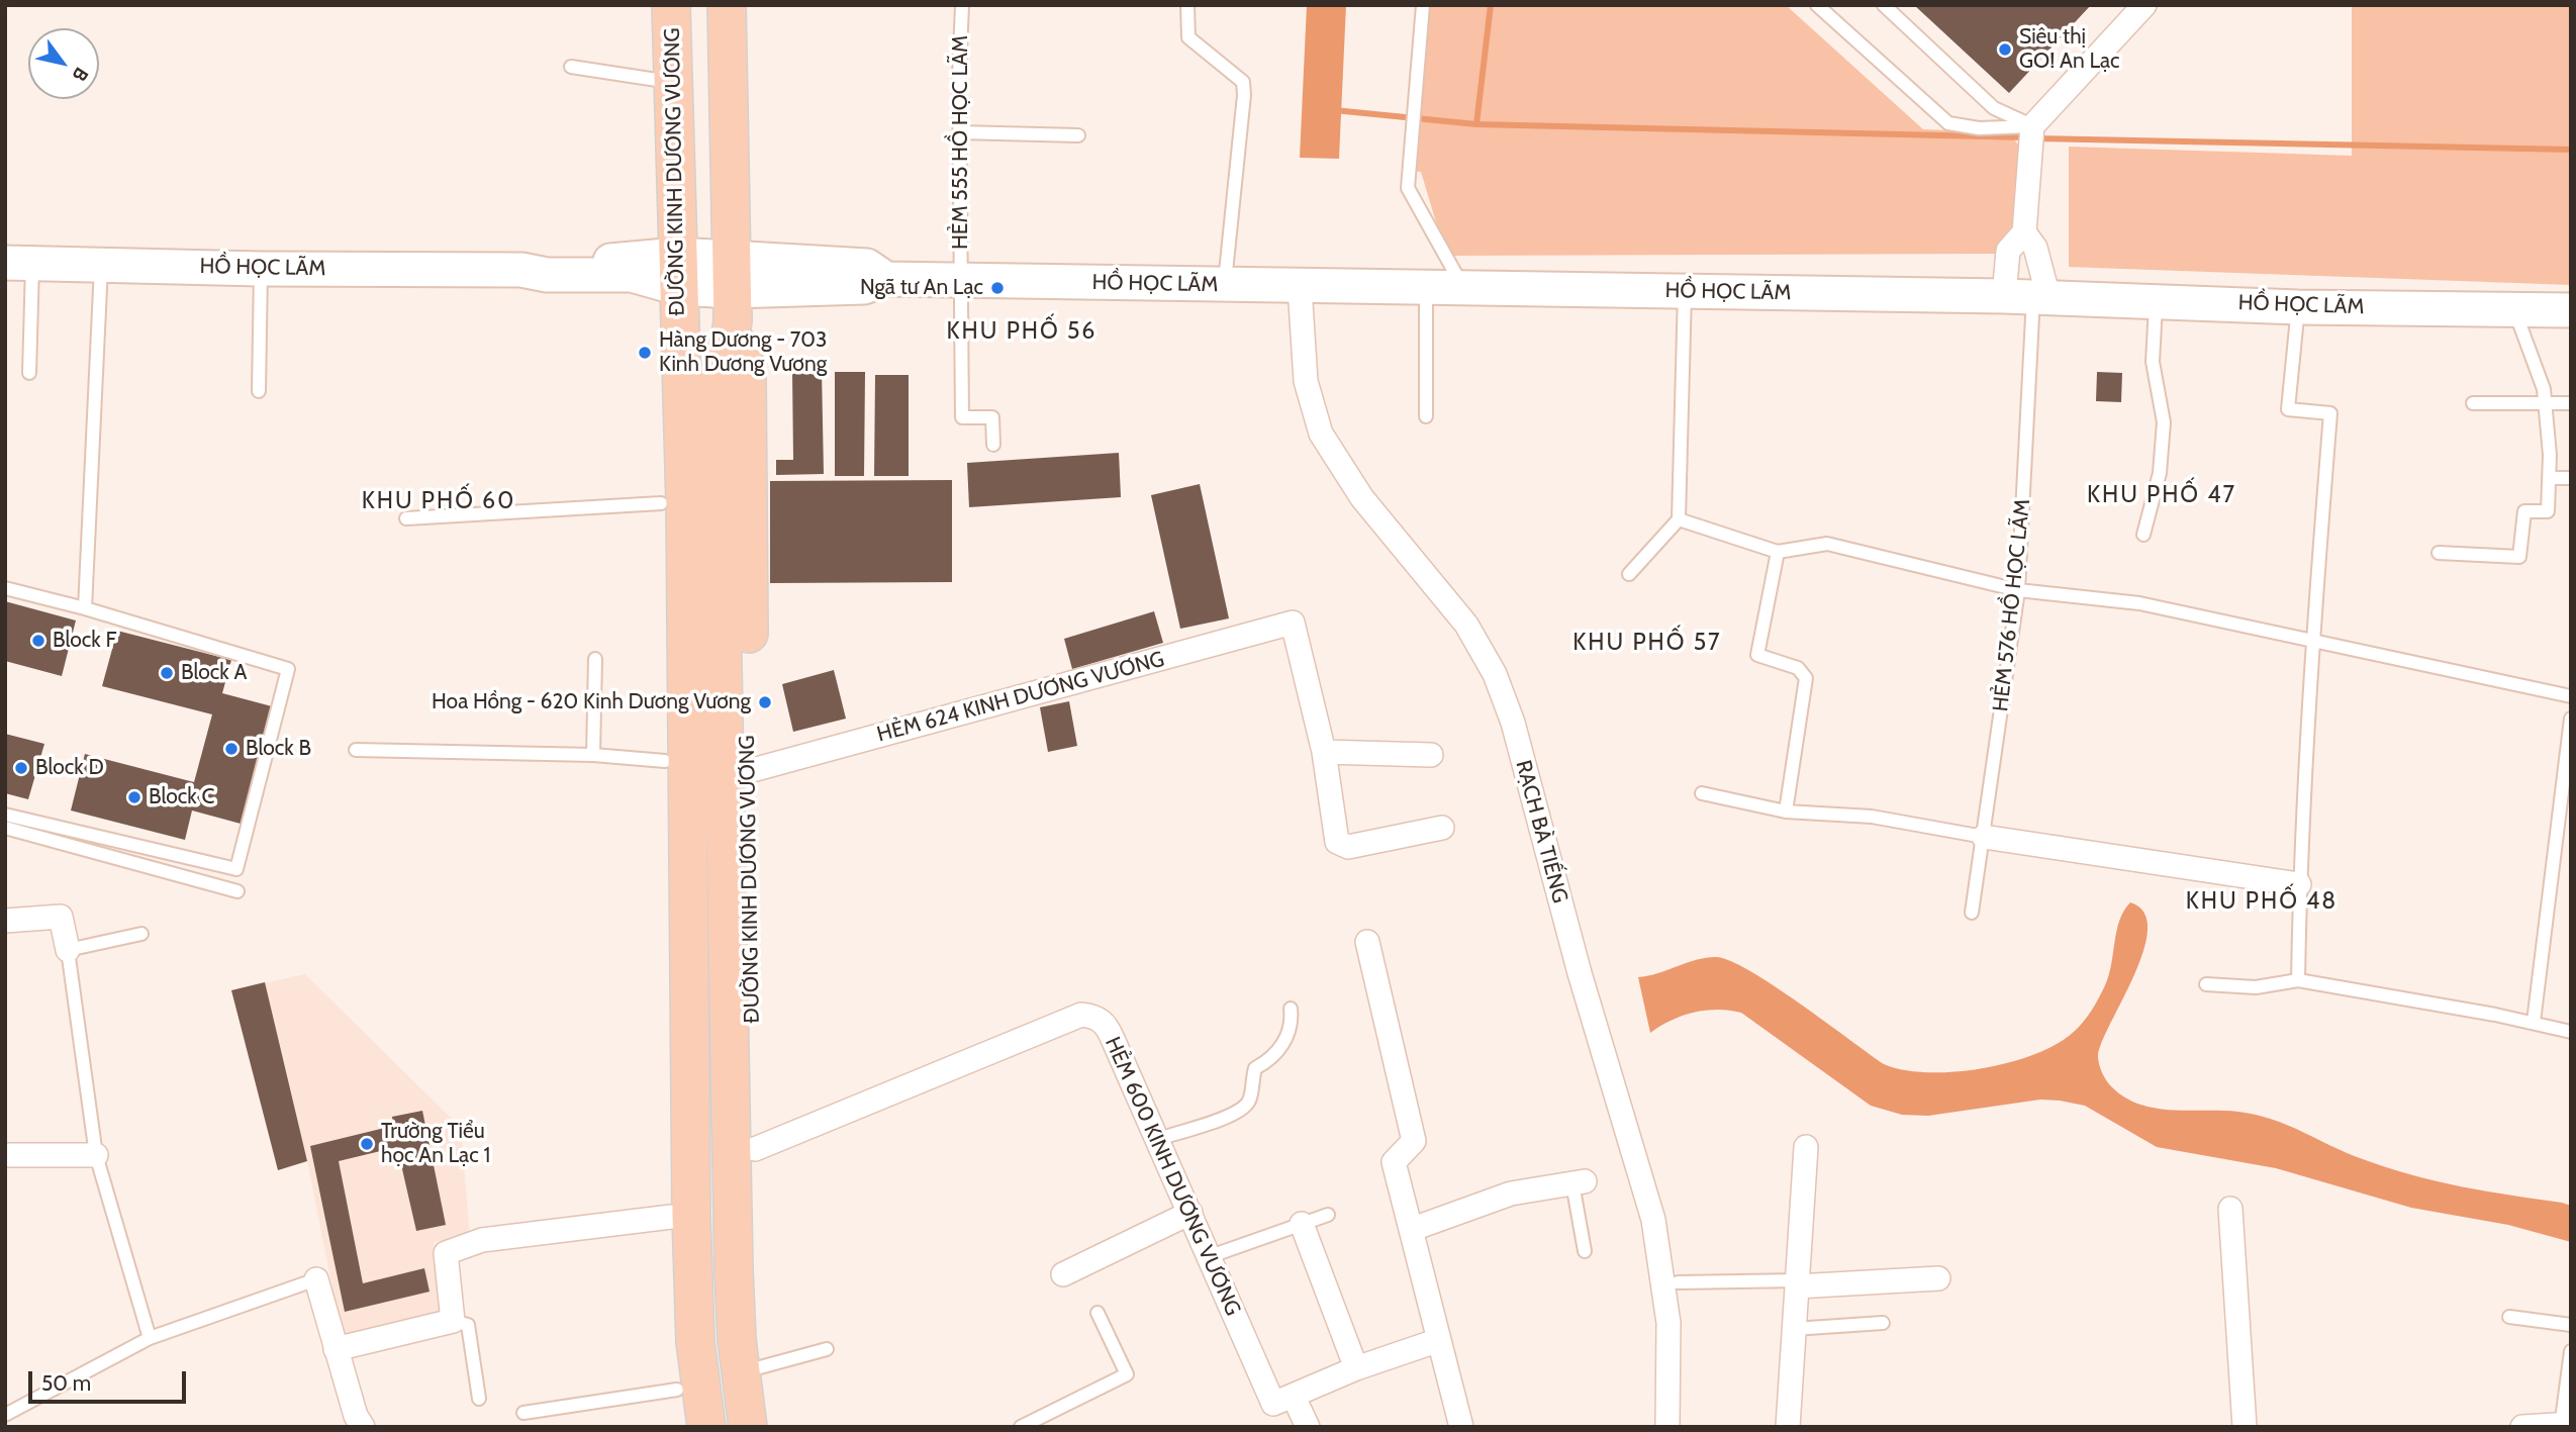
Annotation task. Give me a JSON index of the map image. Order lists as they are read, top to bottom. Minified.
{"streets":{"main road":["ĐƯỜNG KINH DƯƠNG VƯƠNG","HỒ HỌC LÃM"],"street":["HẺM 624 KINH DƯƠNG VƯƠNG","RẠCH BÀ TIẾNG","HẺM 600 KINH DƯƠNG VƯƠNG"],"lane":["HẺM 555 HỒ HỌC LÃM","HẺM 576 HỒ HỌC LÃM"]},"crossings":[["HẺM 555 HỒ HỌC LÃM","HỒ HỌC LÃM"],["ĐƯỜNG KINH DƯƠNG VƯƠNG","HỒ HỌC LÃM"],["ĐƯỜNG KINH DƯƠNG VƯƠNG","HẺM 624 KINH DƯƠNG VƯƠNG"],["ĐƯỜNG KINH DƯƠNG VƯƠNG","HẺM 600 KINH DƯƠNG VƯƠNG"],["HỒ HỌC LÃM","HẺM 576 HỒ HỌC LÃM"],["HỒ HỌC LÃM","RẠCH BÀ TIẾNG"]],"districts":["KHU PHỐ 56","KHU PHỐ 47","KHU PHỐ 60","KHU PHỐ 57","KHU PHỐ 48"],"places":["Siêu thị GO! An Lạc","Ngã tư An Lạc","Hàng Dương - 703 Kinh Dương Vương","Block F","Block A","Hoa Hồng - 620 Kinh Dương Vương","Block B","Block D","Block C","Trường Tiểu học An Lạc 1"],"scale_bar":"50 m","north":"bottom right"}
